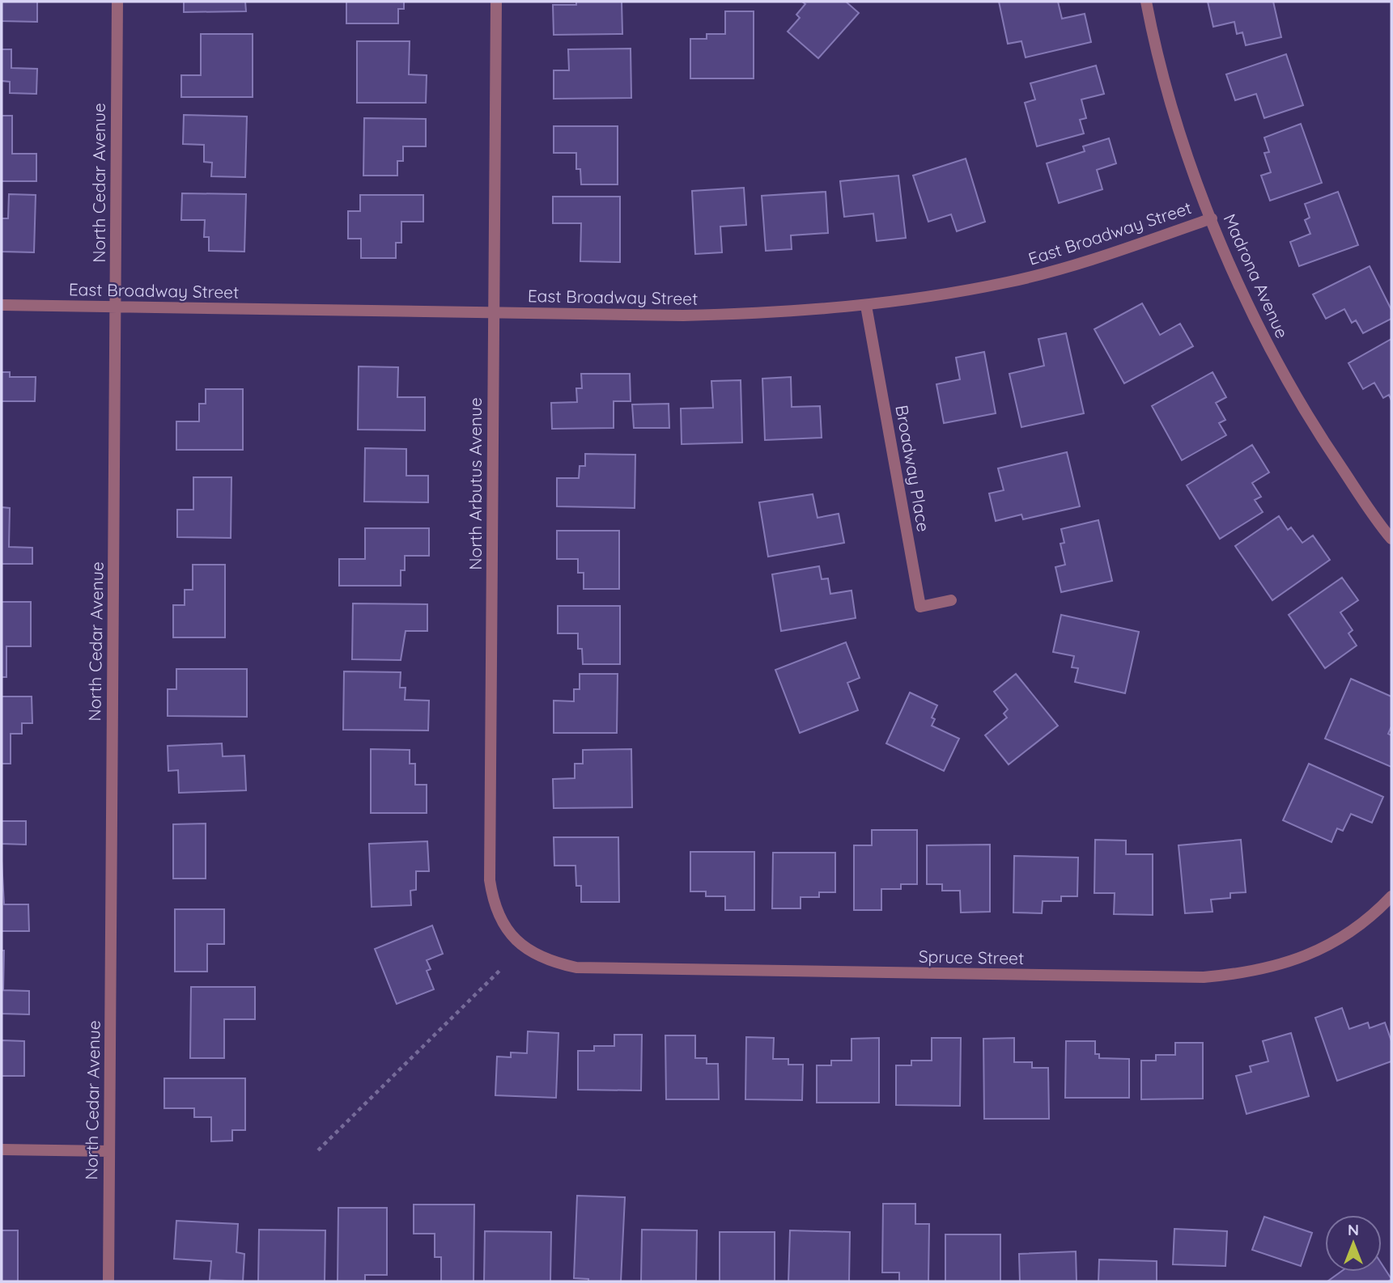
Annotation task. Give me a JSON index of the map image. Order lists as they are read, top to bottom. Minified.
{"streets":{"street":["North Cedar Avenue","East Broadway Street","Madrona Avenue","Broadway Place","North Arbutus Avenue","Spruce Street"]},"crossings":[["North Cedar Avenue","East Broadway Street"],["East Broadway Street","Madrona Avenue"],["East Broadway Street","Broadway Place"],["East Broadway Street","North Arbutus Avenue"],["North Arbutus Avenue","Spruce Street"]],"north":"top"}
